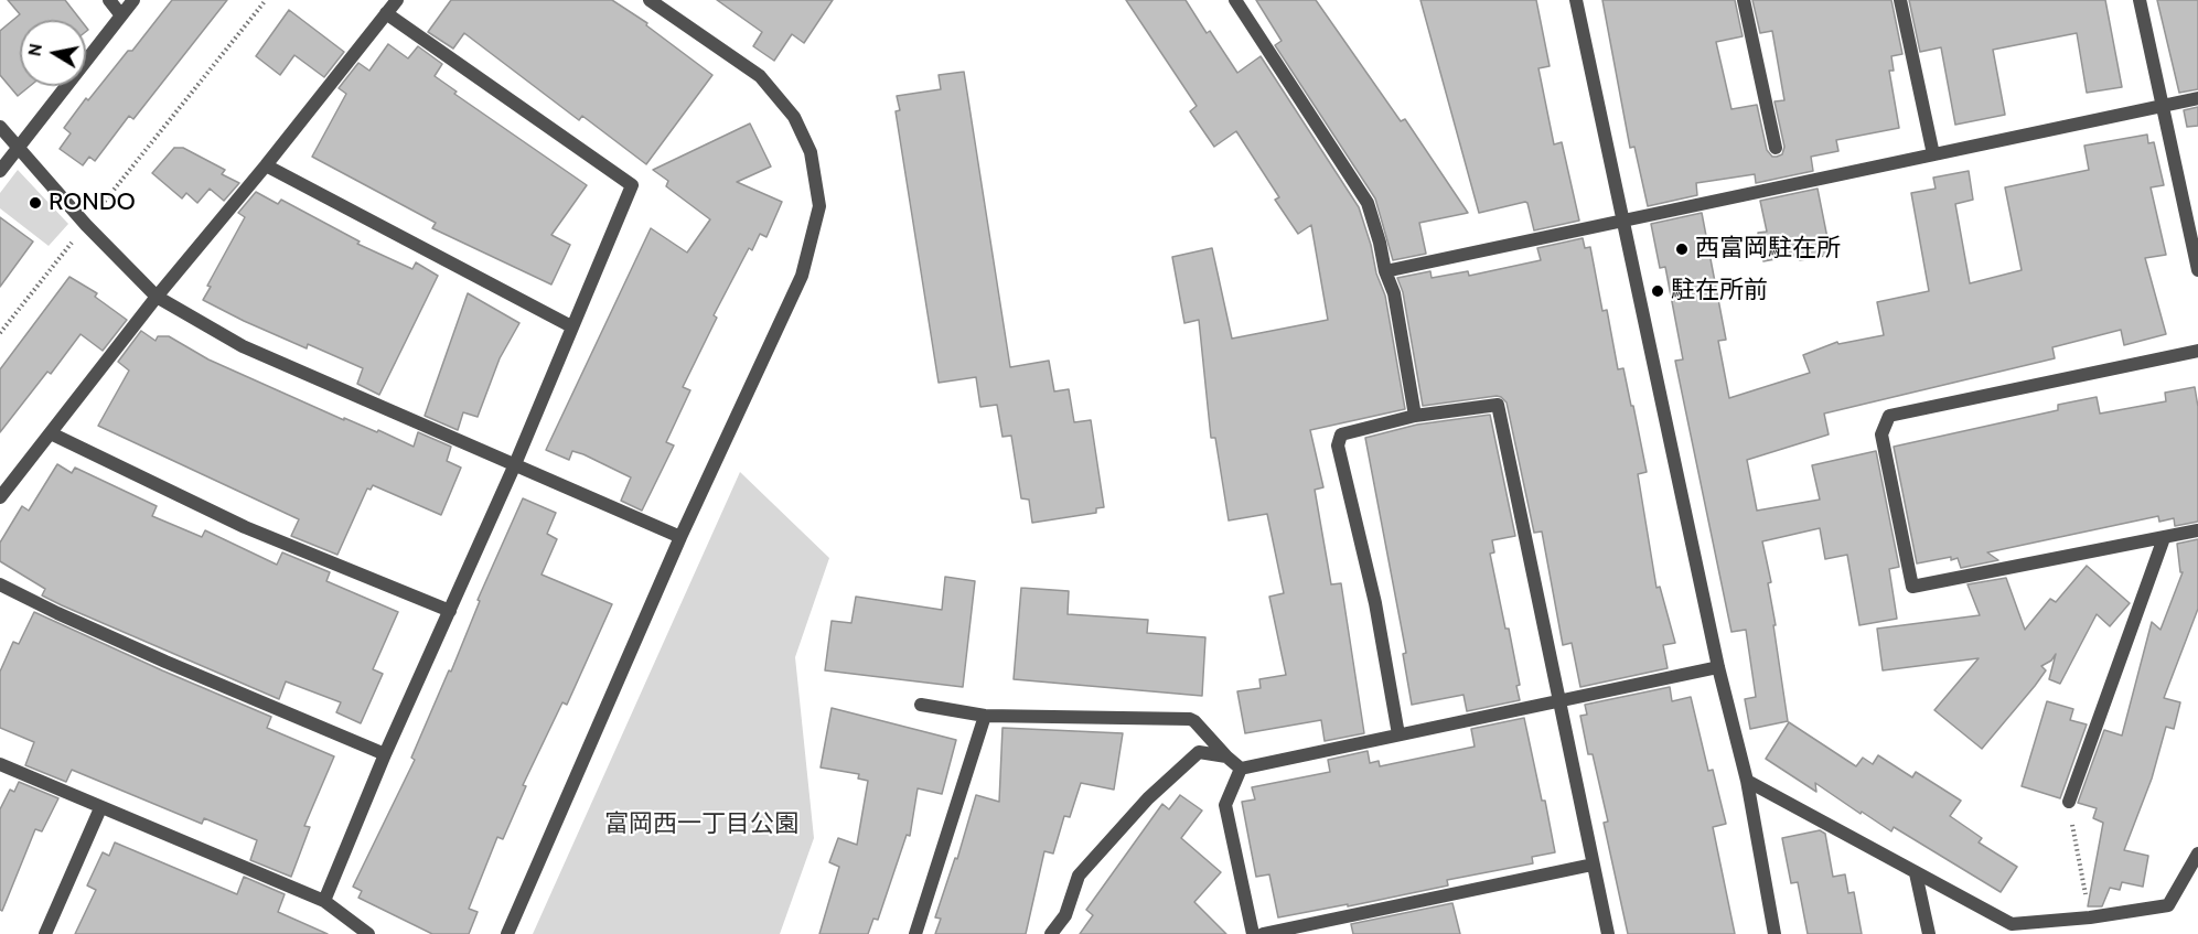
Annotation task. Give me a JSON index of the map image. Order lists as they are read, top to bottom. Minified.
{"parks":["富岡西一丁目公園"],"places":["RONDO","西富岡駐在所","駐在所前"],"north":"left"}
